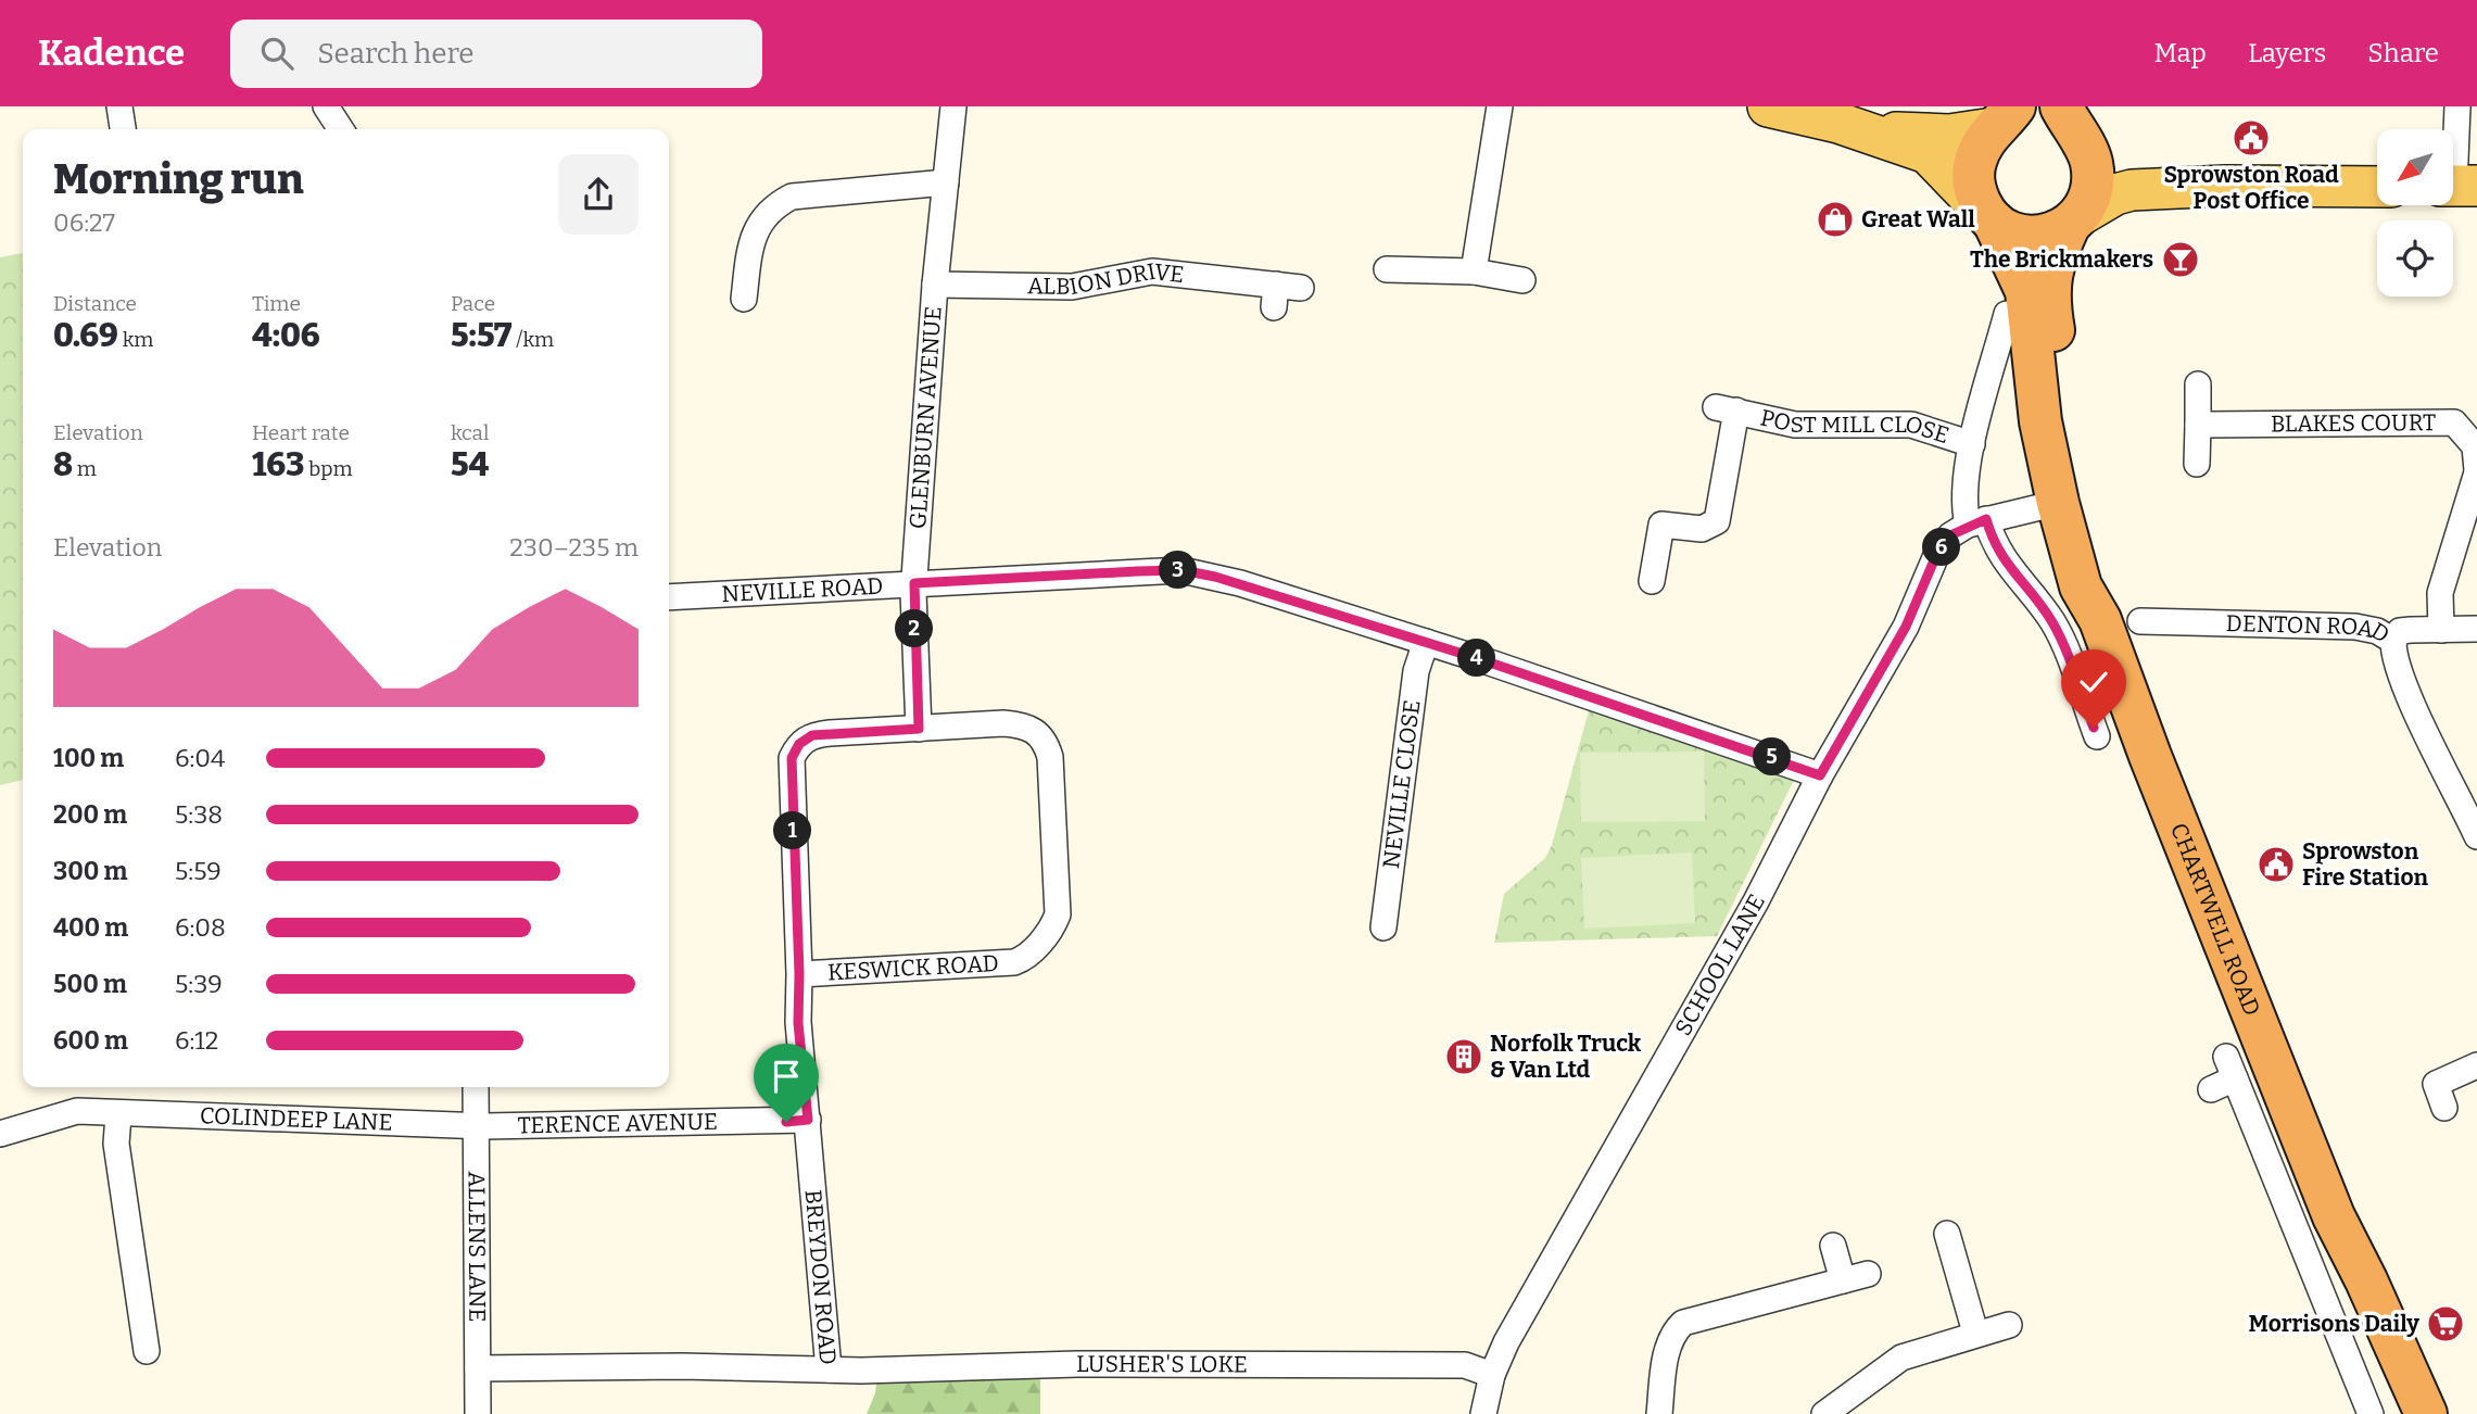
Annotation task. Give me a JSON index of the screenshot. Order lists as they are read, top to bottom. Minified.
{"streets":{"highway":["CHARTWELL ROAD"],"street":["ALBION DRIVE","GLENBURN AVENUE","BLAKES COURT","POST MILL CLOSE","NEVILLE ROAD","DENTON ROAD","NEVILLE CLOSE","SCHOOL LANE","KESWICK ROAD","COLINDEEP LANE","TERENCE AVENUE","ALLENS LANE","BREYDON ROAD","LUSHER'S LOKE"]},"crossings":[["ALBION DRIVE","GLENBURN AVENUE"],["GLENBURN AVENUE","NEVILLE ROAD"],["GLENBURN AVENUE","KESWICK ROAD"],["GLENBURN AVENUE","BREYDON ROAD"],["NEVILLE ROAD","NEVILLE CLOSE"],["NEVILLE ROAD","SCHOOL LANE"],["CHARTWELL ROAD","SCHOOL LANE"],["SCHOOL LANE","LUSHER'S LOKE"],["KESWICK ROAD","BREYDON ROAD"],["COLINDEEP LANE","TERENCE AVENUE"],["COLINDEEP LANE","ALLENS LANE"],["TERENCE AVENUE","ALLENS LANE"],["TERENCE AVENUE","BREYDON ROAD"],["ALLENS LANE","BREYDON ROAD"],["BREYDON ROAD","LUSHER'S LOKE"]],"places":{"public building":["Sprowston Road Post Office","Sprowston Fire Station"],"shop":["Great Wall"],"bar":["The Brickmakers"],"building":["Norfolk Truck & Van Ltd"],"supermarket":["Morrisons Daily"]},"north":"bottom left","page":{"header":"Kadence","search":"Search here","nav":["Map","Layers","Share"],"heading":["Morning run","06:27"],"stats":[["Distance","0.69 km"],["Time","4:06"],["Pace","5:57 /km"],["Elevation","8 m"],["Heart rate","163 bpm"],["kcal","54"]],"chart":["Elevation","230–235 m"],"pins":["6","3","2","4","5","1"],"list":[{"name":"100 m","note":"6:04"},{"name":"200 m","note":"5:38"},{"name":"300 m","note":"5:59"},{"name":"400 m","note":"6:08"},{"name":"500 m","note":"5:39"},{"name":"600 m","note":"6:12"}]}}
